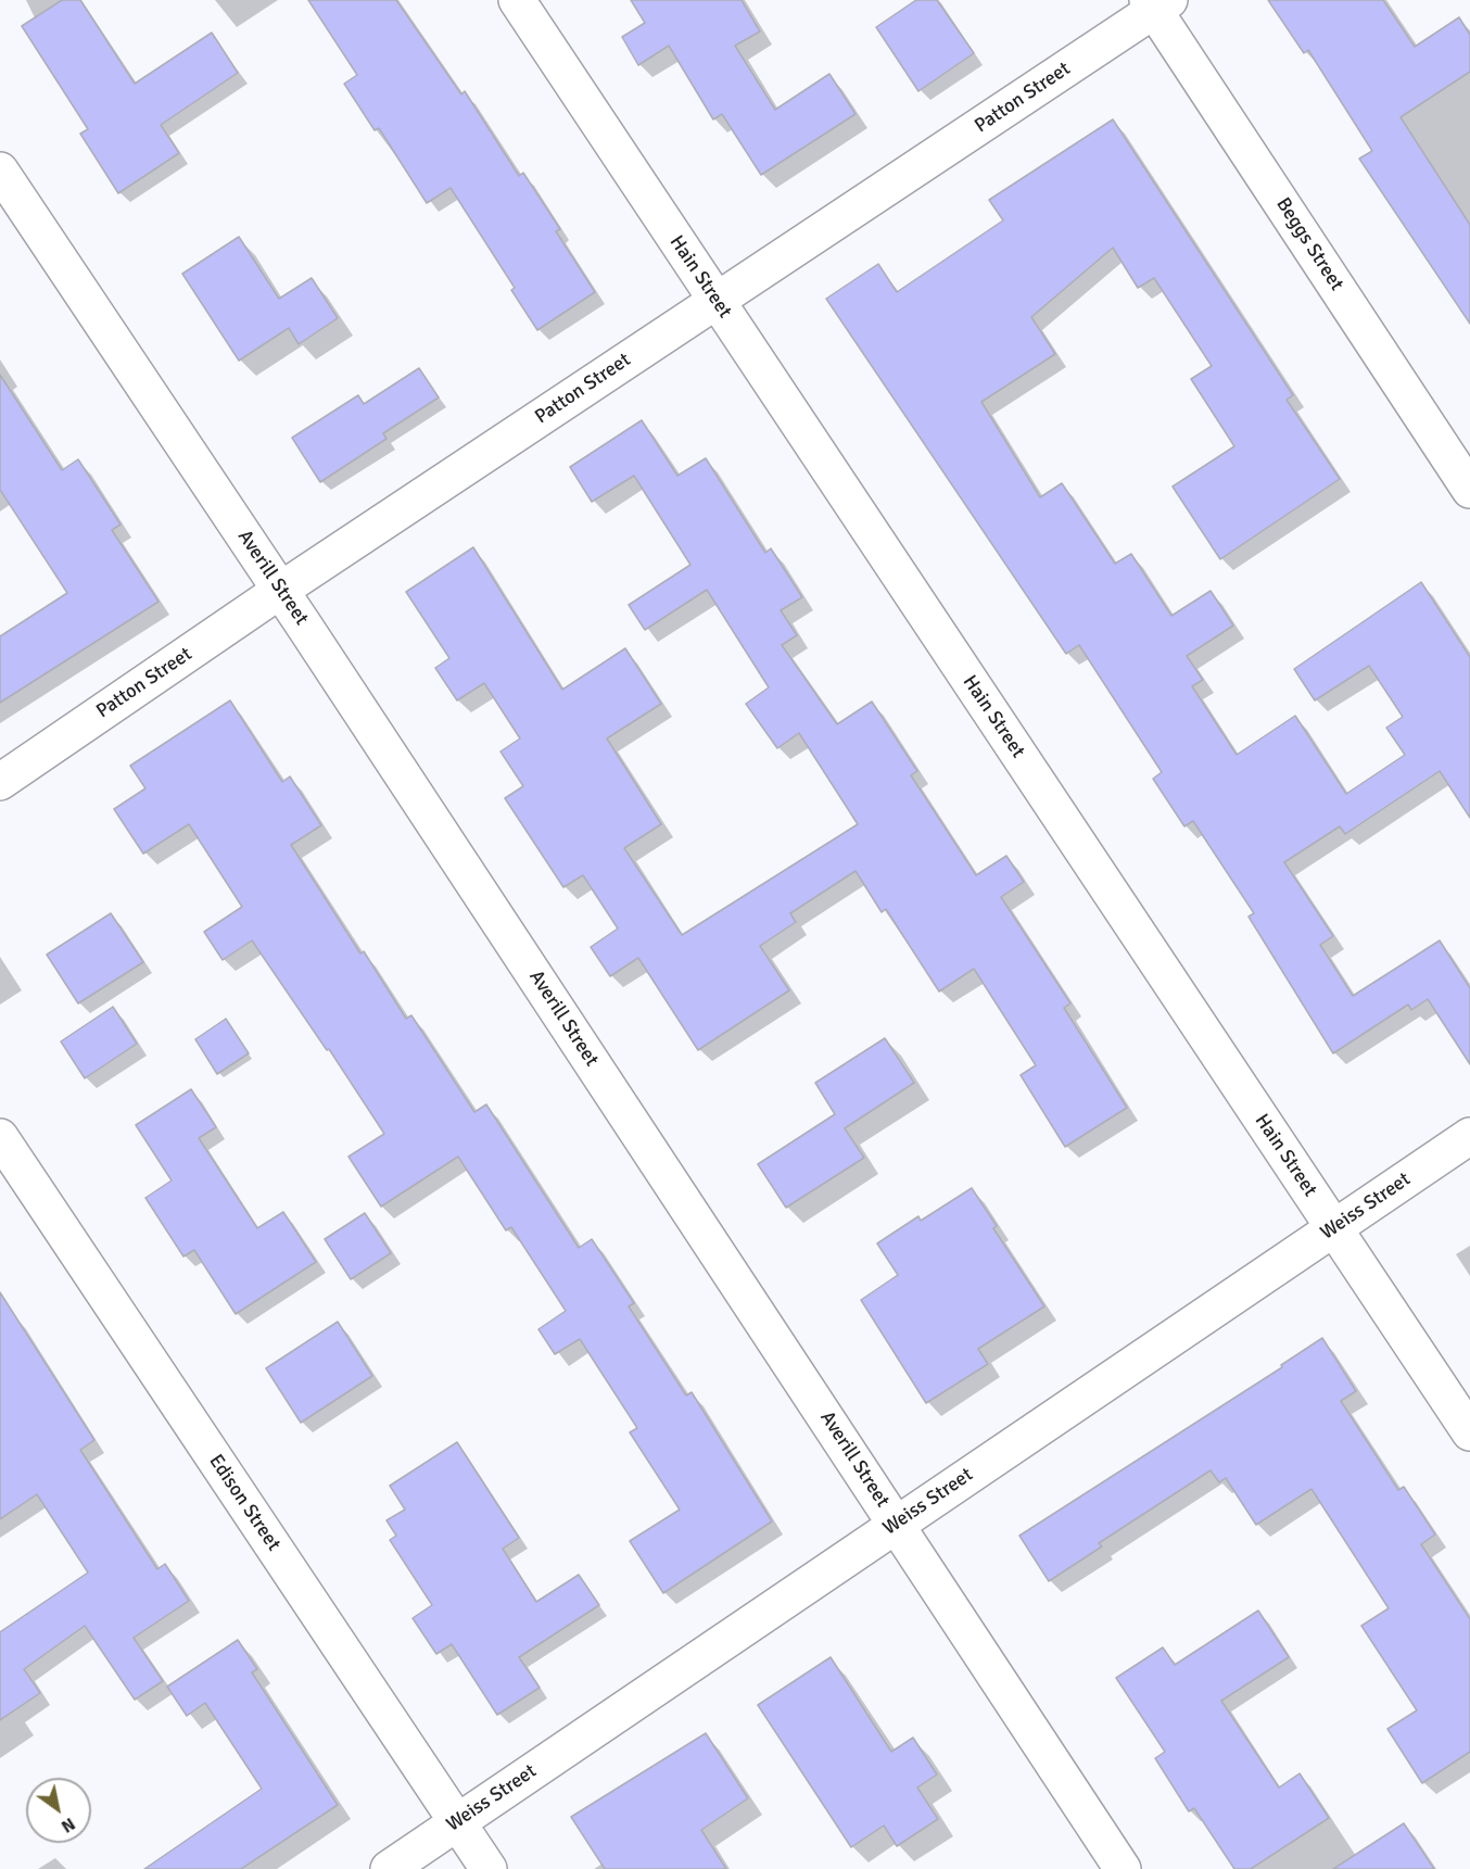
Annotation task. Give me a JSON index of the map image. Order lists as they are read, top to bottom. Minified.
{"streets":{"street":["Patton Street","Beggs Street","Hain Street","Averill Street","Weiss Street","Edison Street"]},"crossings":[["Patton Street","Beggs Street"],["Patton Street","Hain Street"],["Patton Street","Averill Street"],["Hain Street","Weiss Street"],["Averill Street","Weiss Street"],["Weiss Street","Edison Street"]],"north":"bottom right"}
